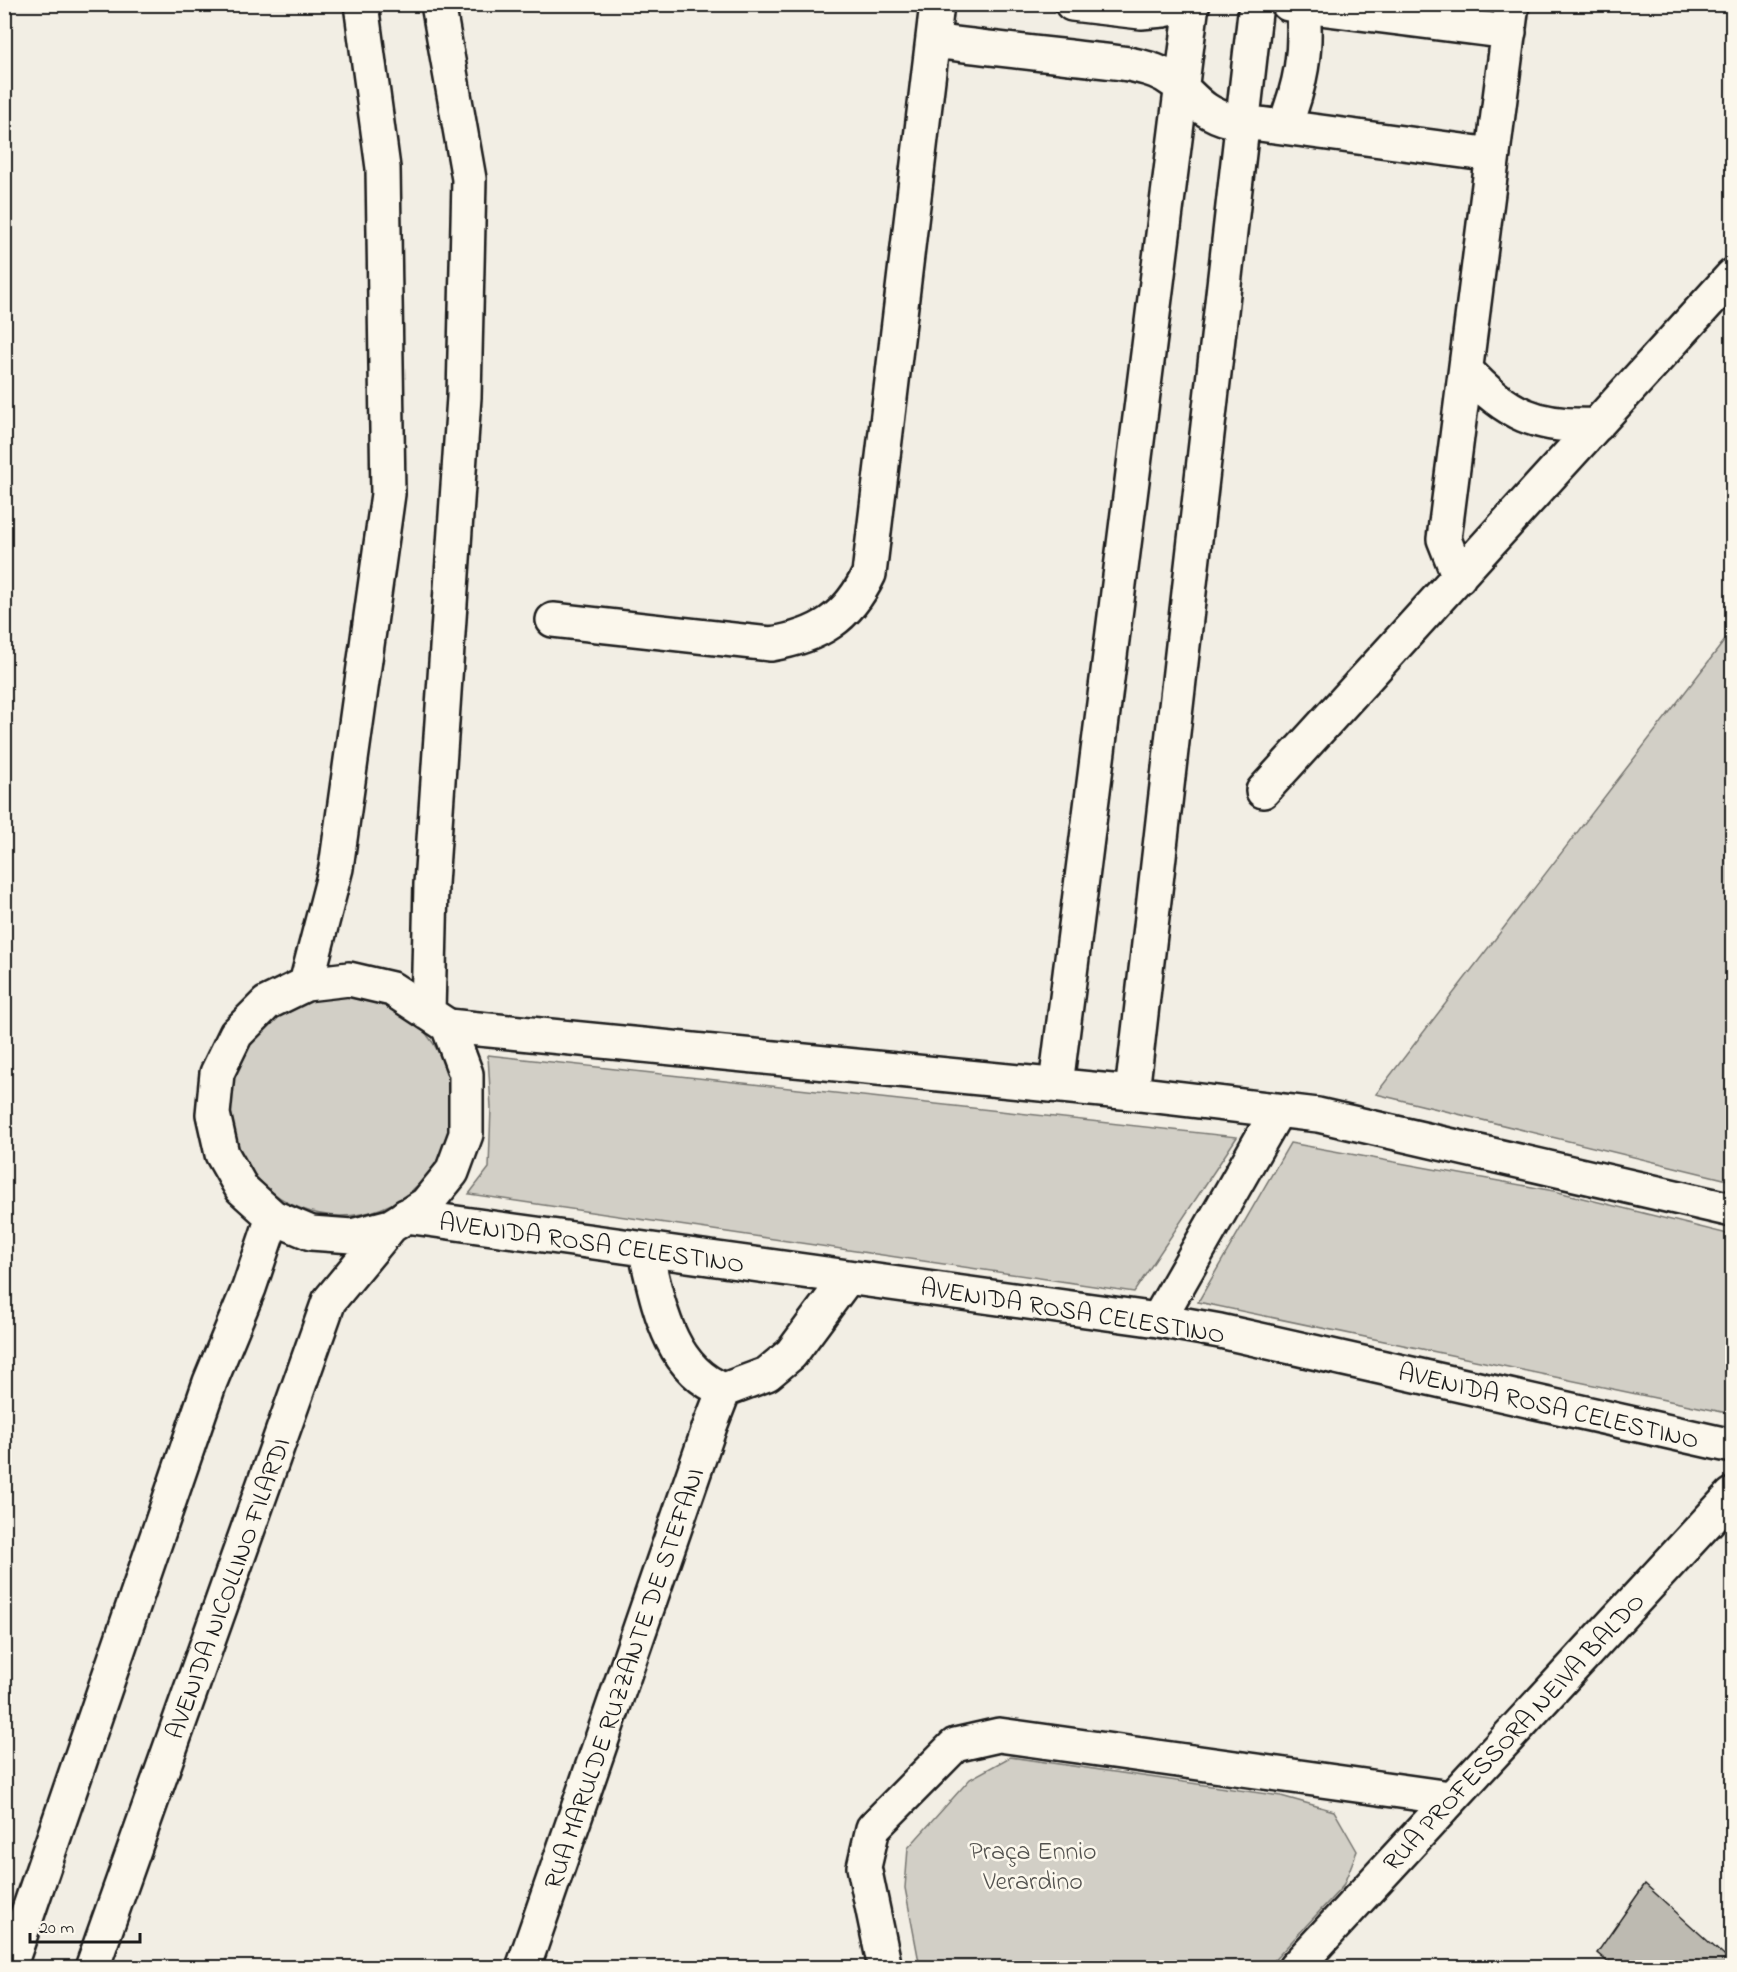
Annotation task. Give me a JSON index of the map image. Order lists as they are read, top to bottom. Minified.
{"streets":{"street":["AVENIDA ROSA CELESTINO","AVENIDA NICOLLINO FILARDI","RUA MARULDE RUZZANTE DE STEFANI","RUA PROFESSORA NEIVA BALDO"]},"crossings":[["AVENIDA ROSA CELESTINO","AVENIDA NICOLLINO FILARDI"]],"parks":["Praça Ennio Verardino"],"scale_bar":"20 m"}
